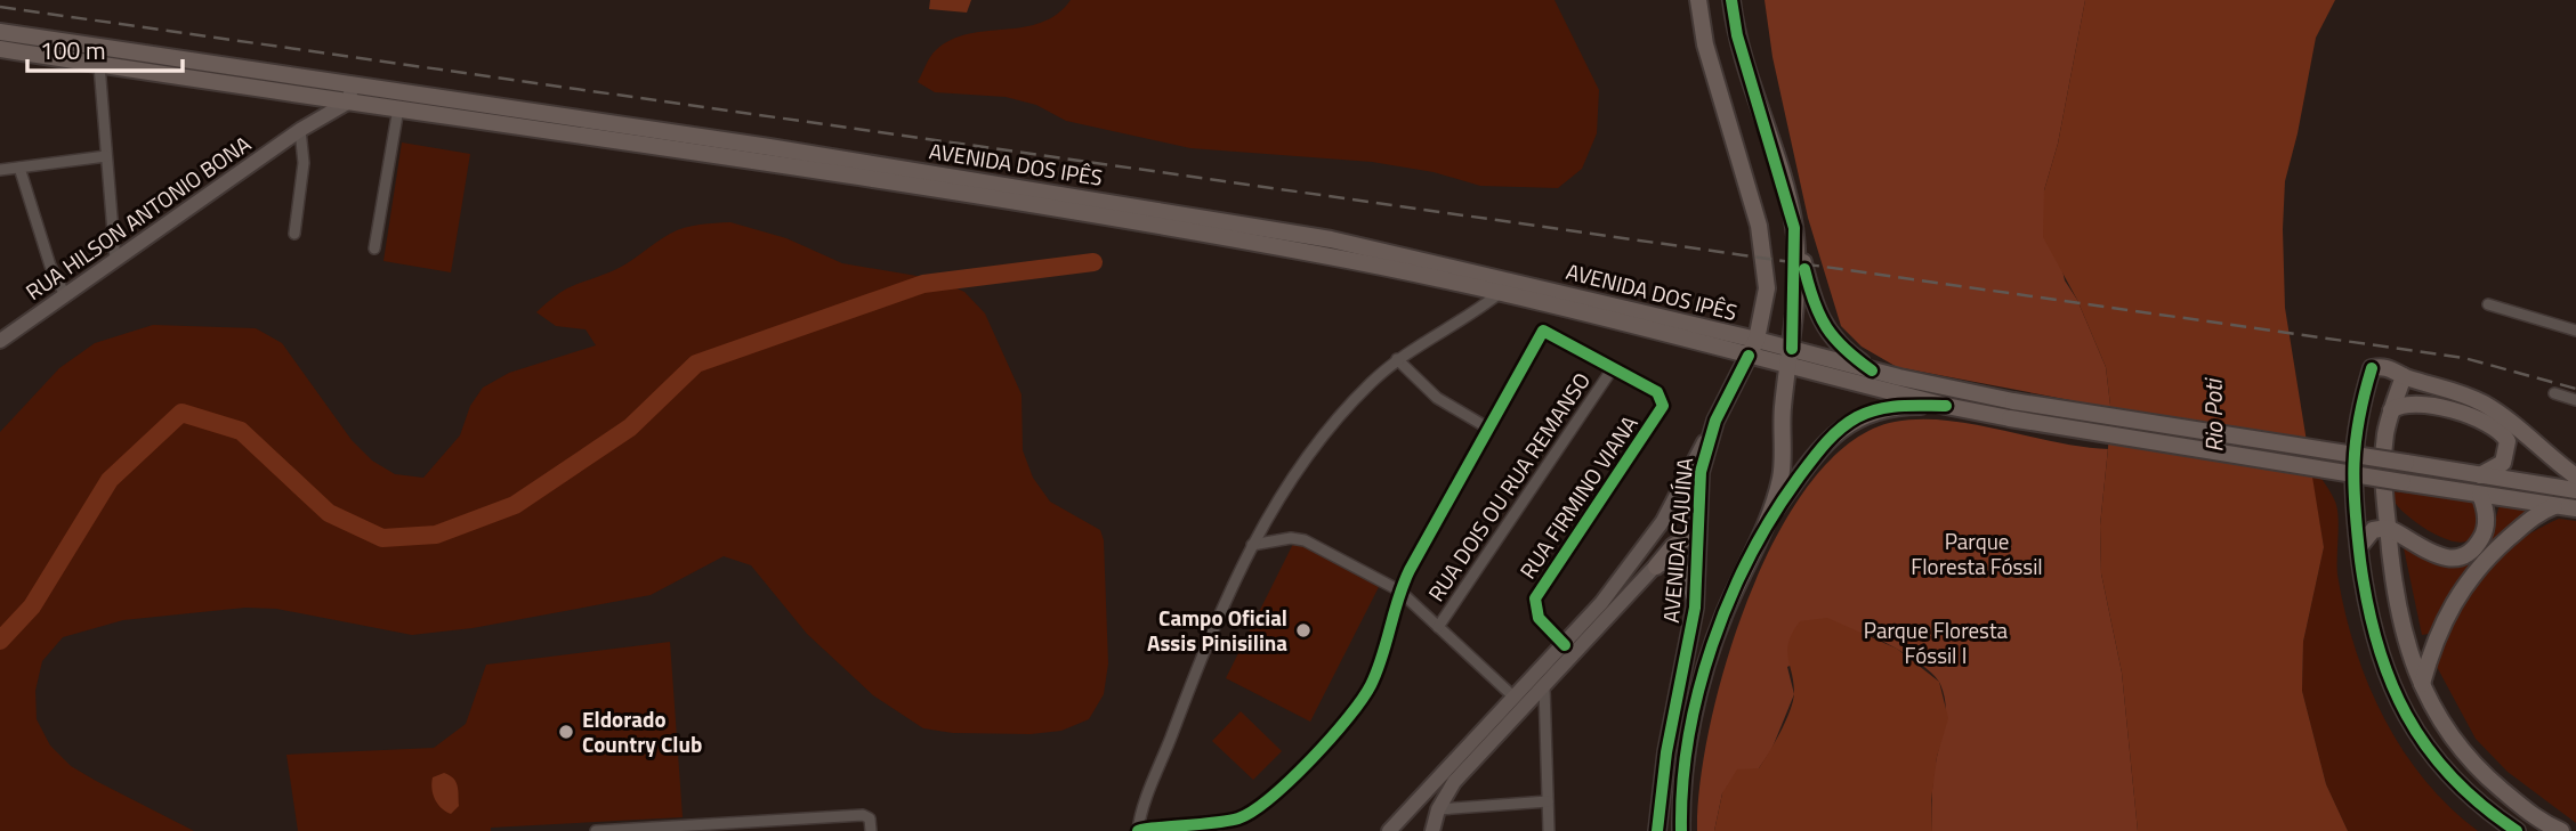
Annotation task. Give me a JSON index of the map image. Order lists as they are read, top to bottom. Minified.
{"streets":{"main road":["AVENIDA DOS IPÊS","RUA HILSON ANTONIO BONA","AVENIDA CAJUÍNA"],"street":["RUA DOIS OU RUA REMANSO","RUA FIRMINO VIANA"]},"crossings":[["AVENIDA DOS IPÊS","RUA HILSON ANTONIO BONA"],["AVENIDA DOS IPÊS","AVENIDA CAJUÍNA"],["RUA DOIS OU RUA REMANSO","RUA FIRMINO VIANA"]],"water":["Rio Poti"],"parks":["Parque Floresta Fóssil","Parque Floresta Fóssil I"],"places":["Campo Oficial Assis Pinisilina","Eldorado Country Club"],"scale_bar":"100 m"}
